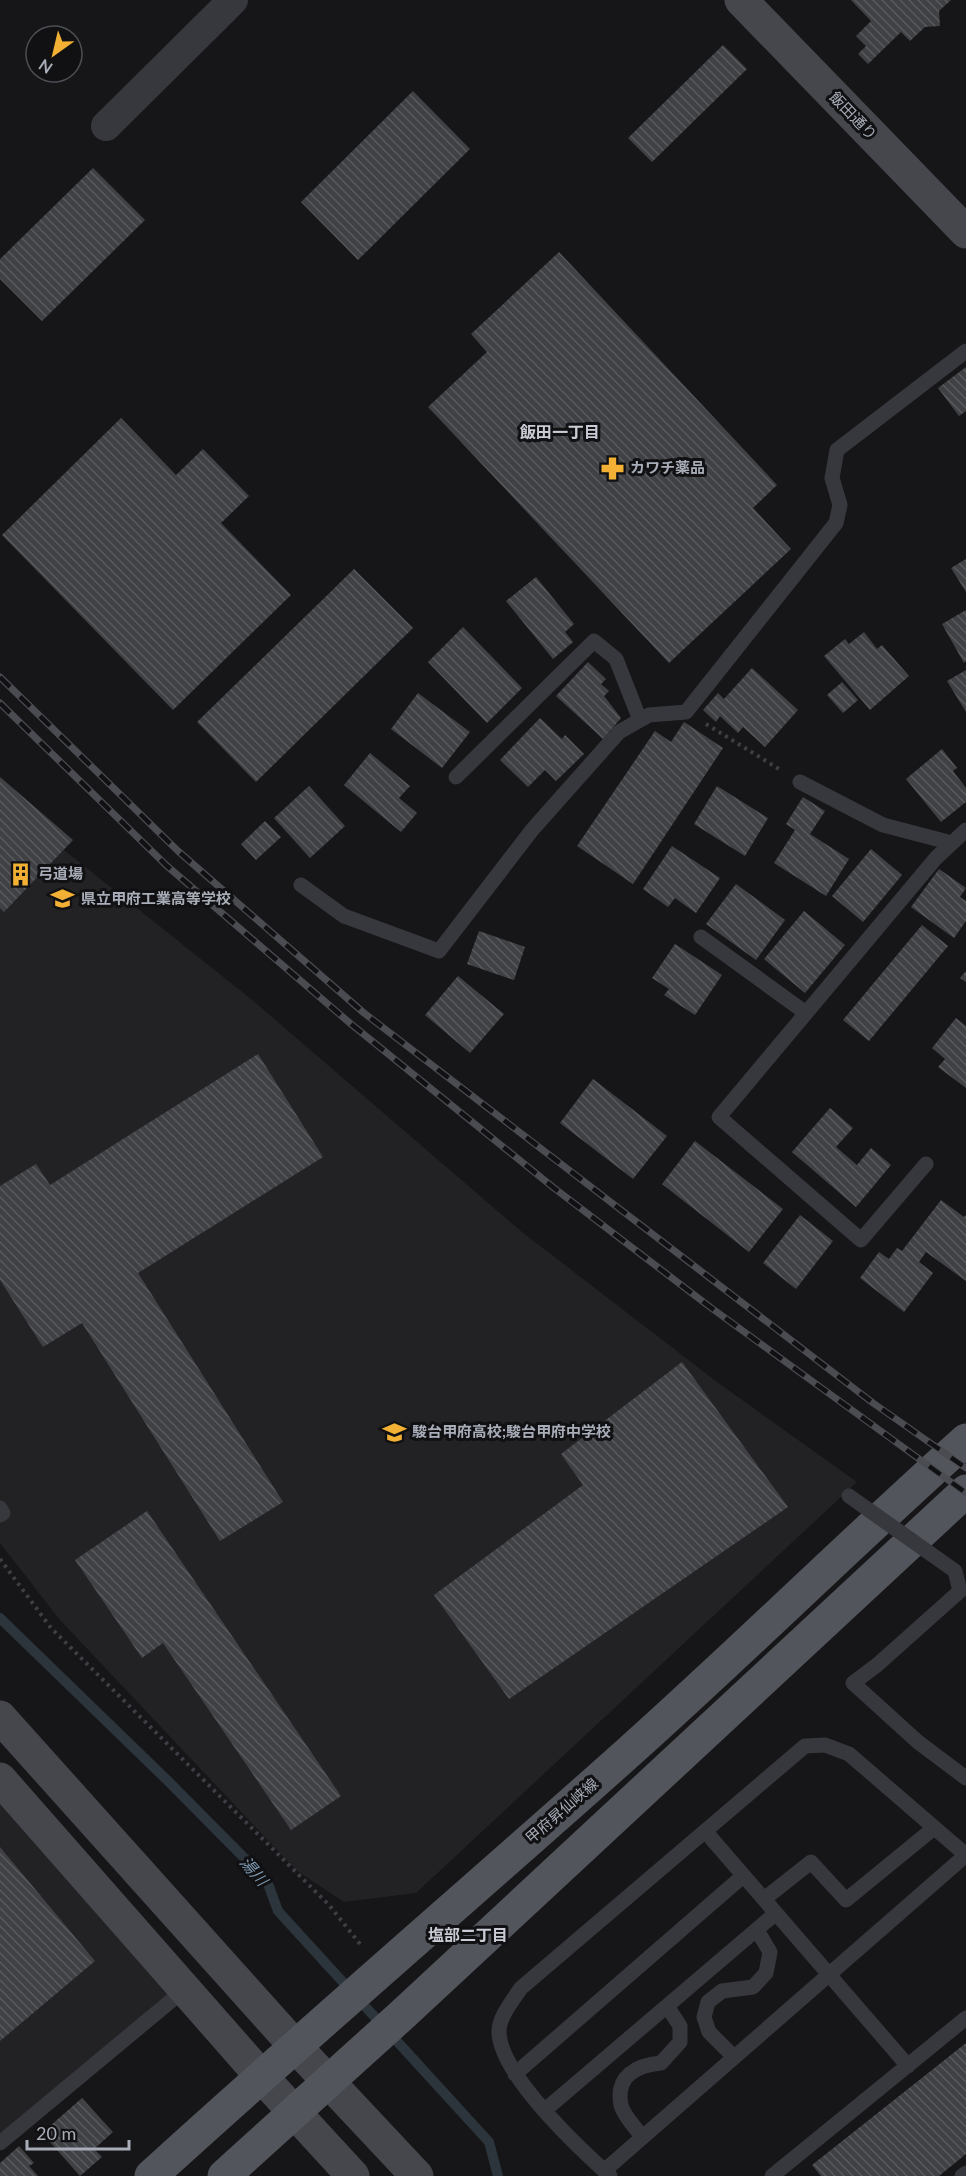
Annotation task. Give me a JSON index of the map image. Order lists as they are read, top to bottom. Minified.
{"streets":{"main road":["甲府昇仙峡線"],"street":["飯田通り"]},"districts":["飯田一丁目","塩部二丁目"],"water":["湯川"],"places":{"pharmacy":["カワチ薬品"],"building":["弓道場"],"school or university":["県立甲府工業高等学校","駿台甲府高校;駿台甲府中学校"]},"scale_bar":"20 m","north":"bottom left"}
